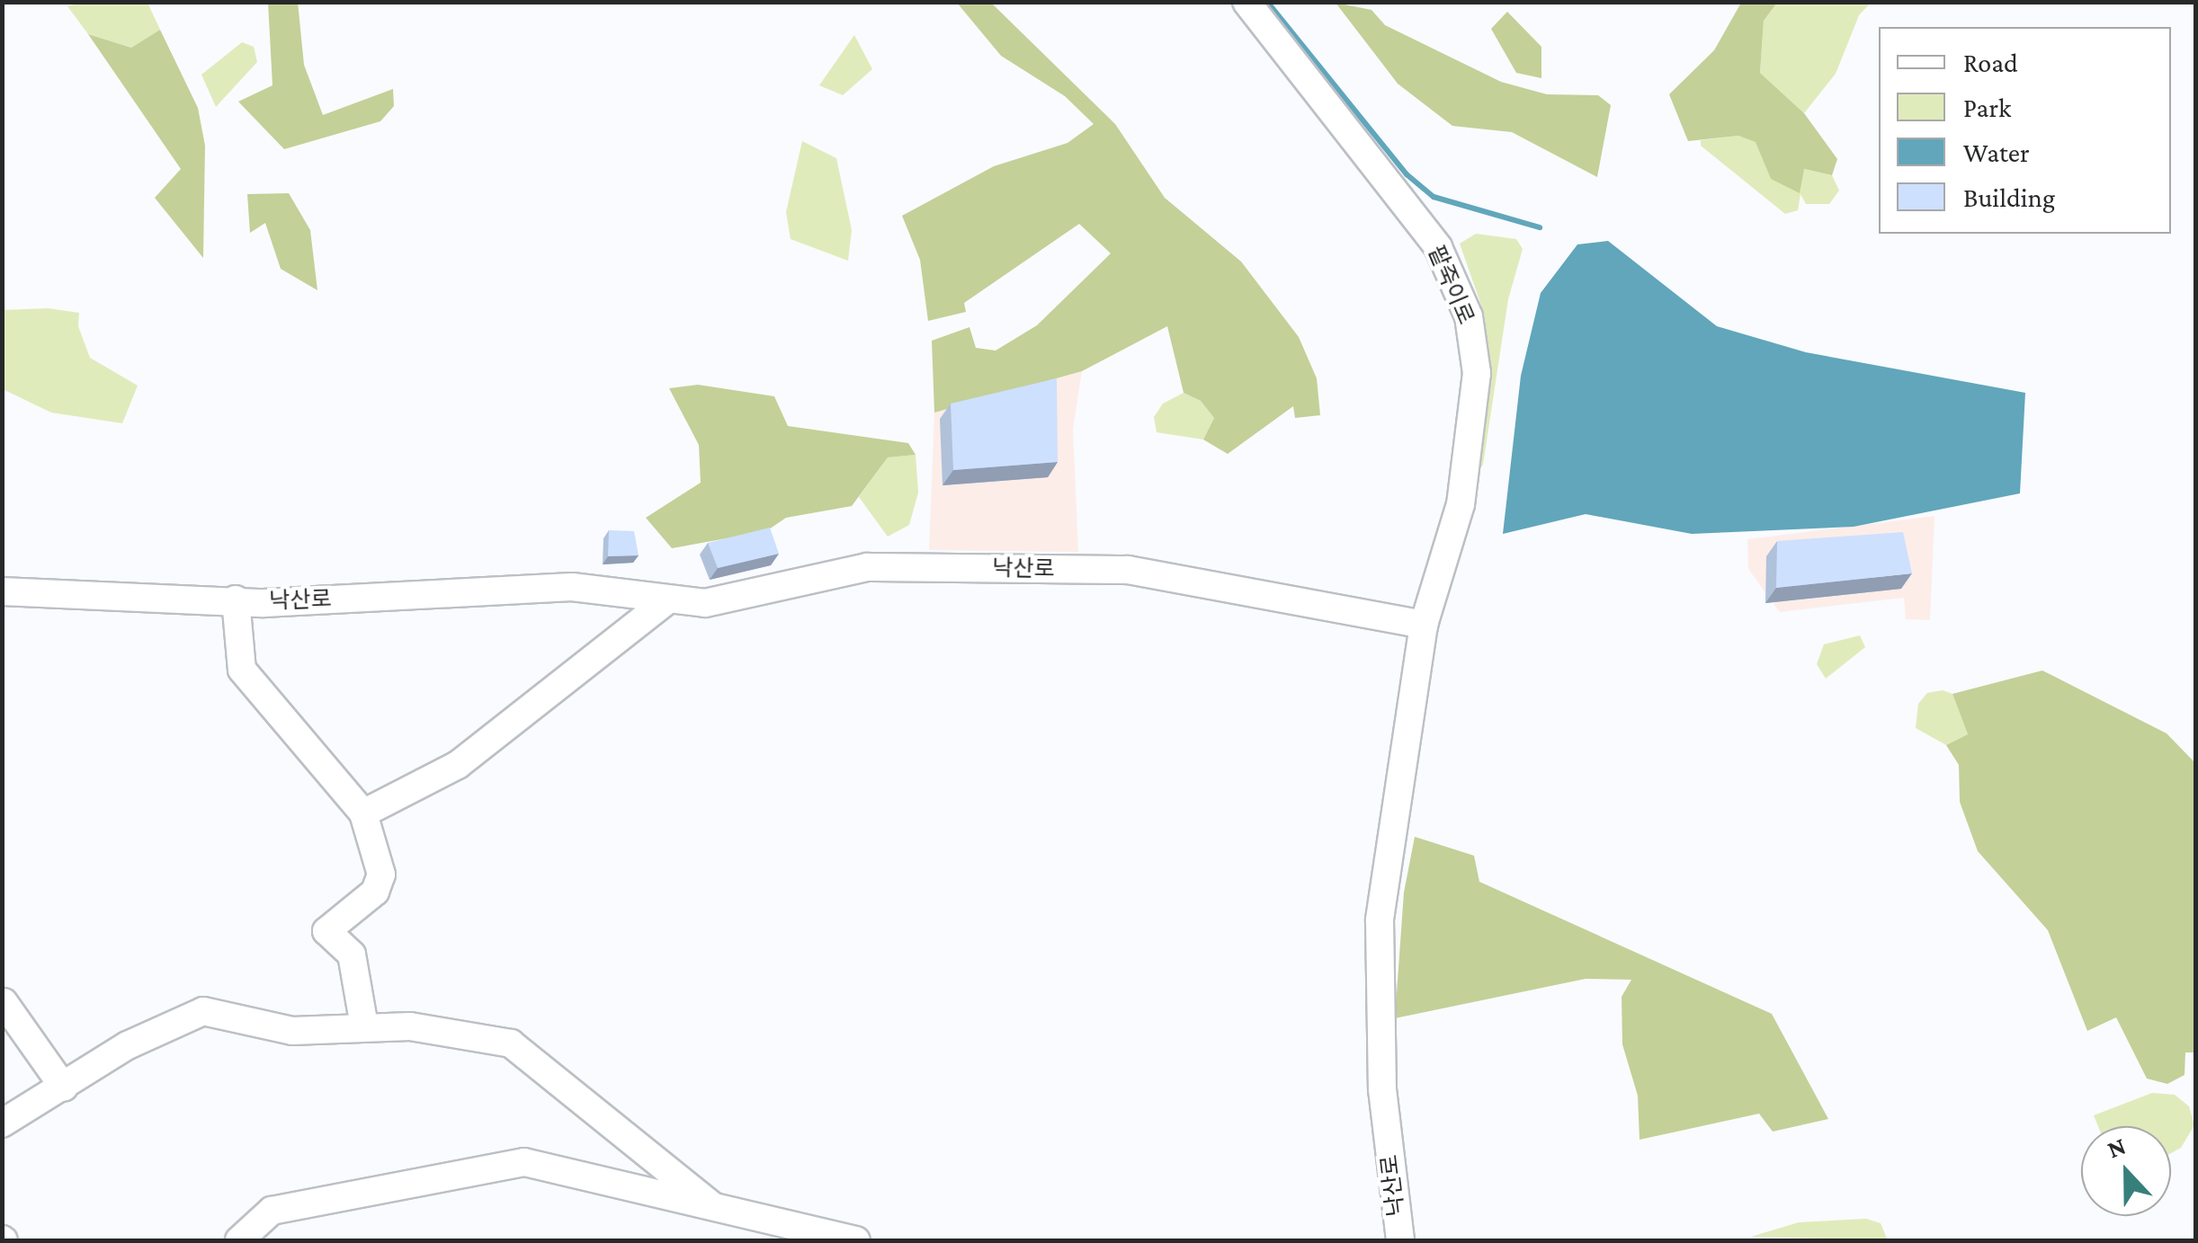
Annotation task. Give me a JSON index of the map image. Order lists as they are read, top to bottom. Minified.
{"streets":{"street":["팥죽이로","낙산로"]},"crossings":[["팥죽이로","낙산로"]],"legend":["Road","Park","Water","Building"],"north":"top"}
